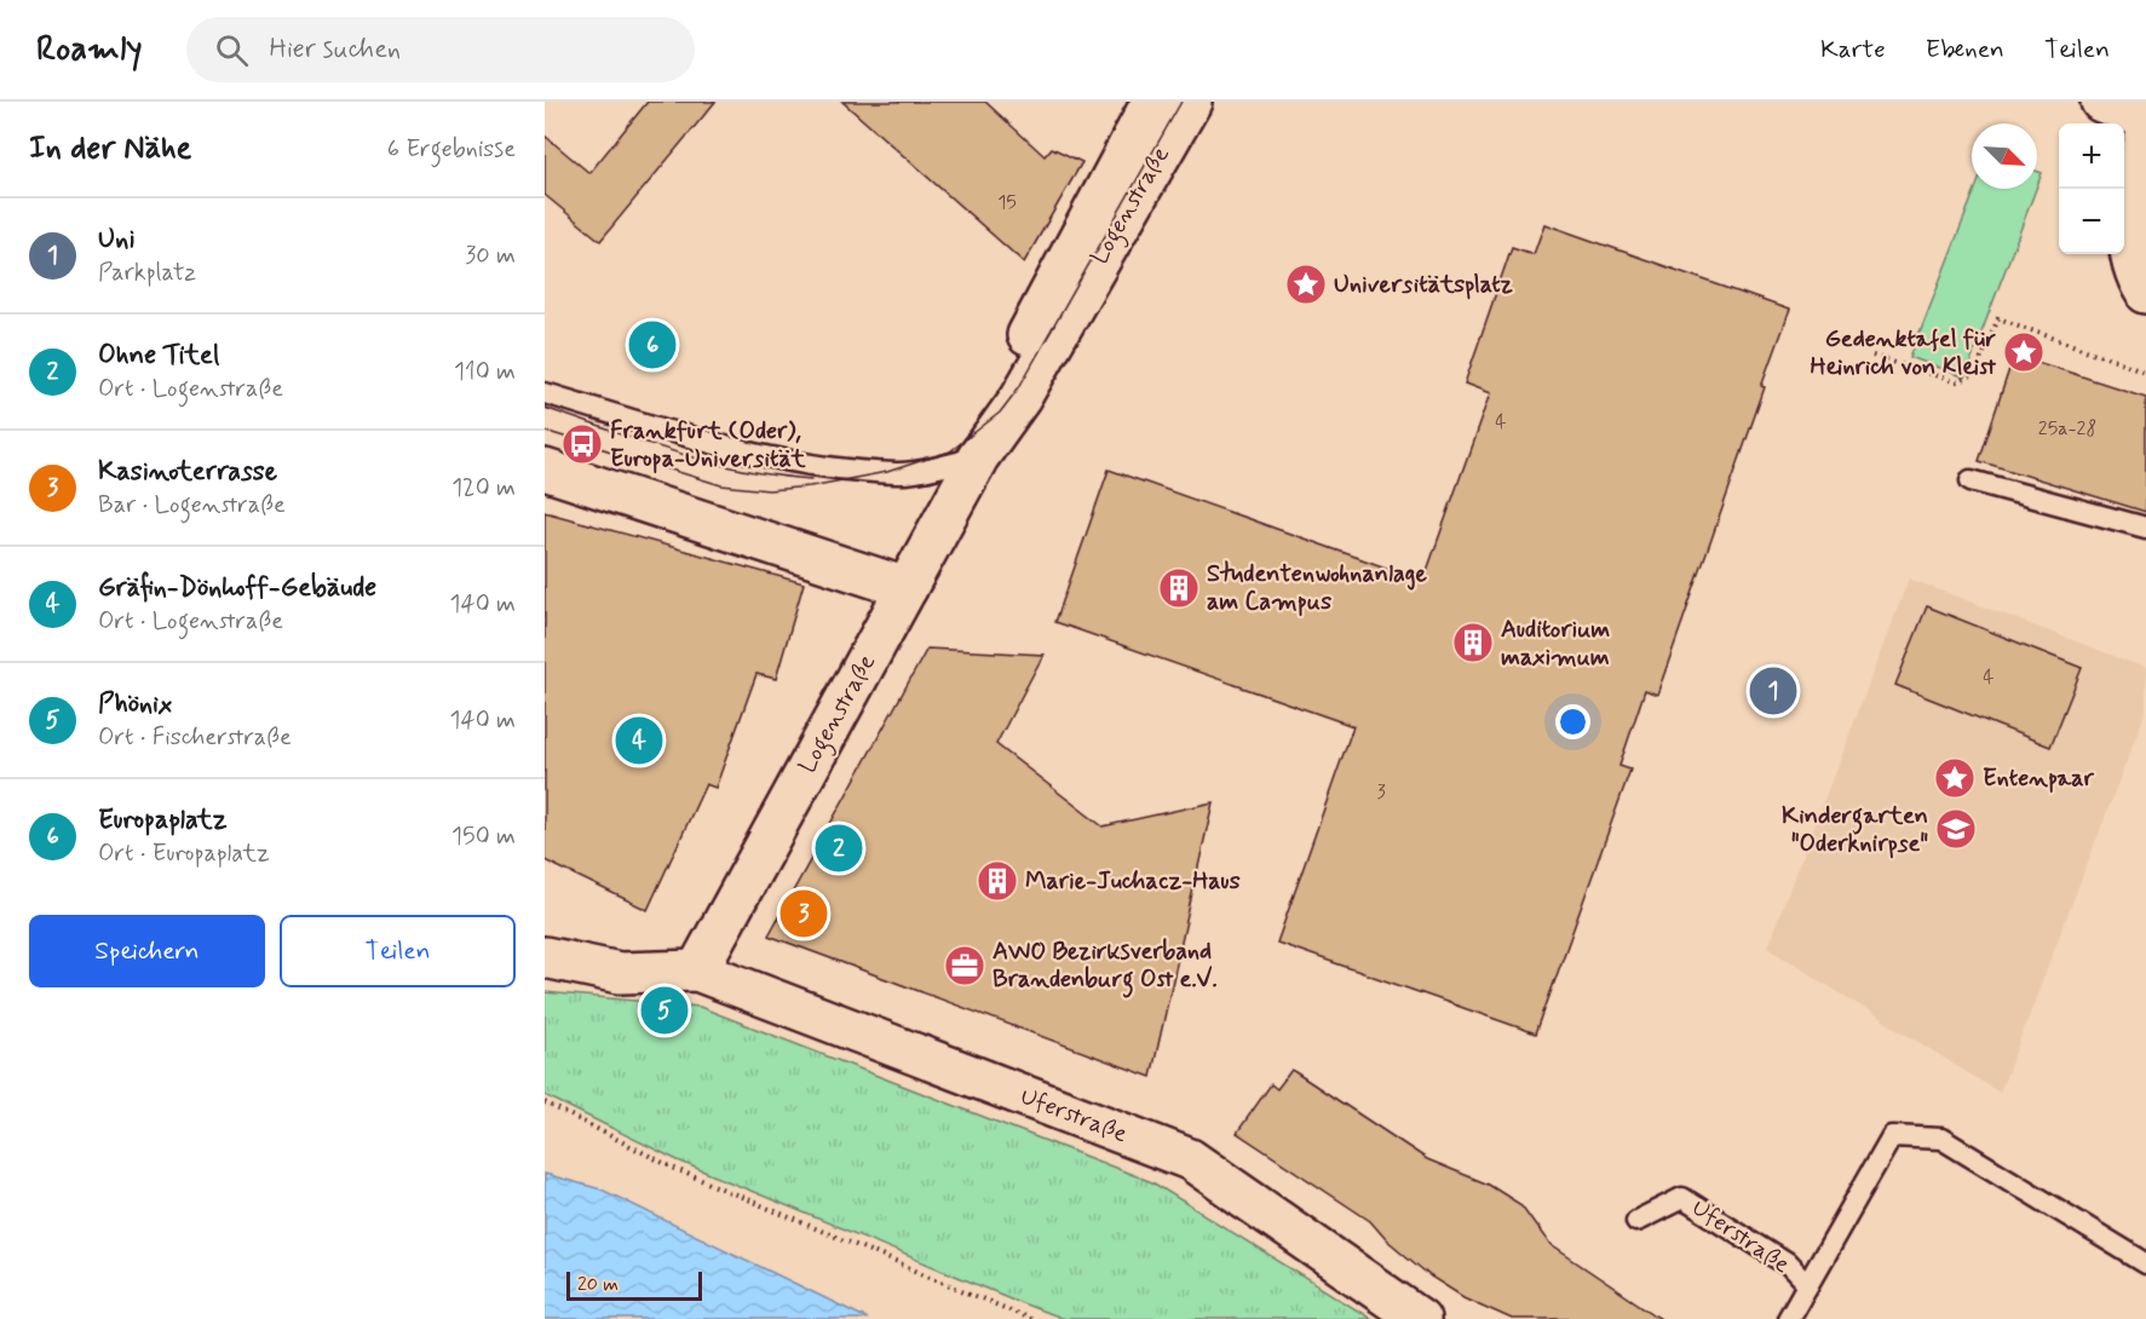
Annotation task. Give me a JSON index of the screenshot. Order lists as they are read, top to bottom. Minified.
{"streets":{"street":["Logenstraße","Uferstraße"]},"crossings":[["Logenstraße","Uferstraße"]],"places":{"place":["Universitätsplatz","Gedenktafel für Heinrich von Kleist","Entenpaar"],"bus stop":["Frankfurt (Oder), Europa-Universität"],"building":["Studentenwohnanlage am Campus","Auditorium maximum","Marie-Juchacz-Haus"],"school or university":["Kindergarten \"Oderknirpse\""],"office":["AWO Bezirksverband Brandenburg Ost e.V."]},"house_numbers":["15","4","25a-28","4","3"],"scale_bar":"20 m","north":"bottom right","page":{"header":"Roamly","search":"Hier suchen","nav":["Karte","Ebenen","Teilen"],"heading":["In der Nähe","6 Ergebnisse"],"map_buttons":["+","−"],"list":[{"mark":"1","name":"Uni","note":"Parkplatz","value":"30 m"},{"mark":"2","name":"Ohne Titel","note":"Ort · Logenstraße","value":"110 m"},{"mark":"3","name":"Kasinoterrasse","note":"Bar · Logenstraße","value":"120 m"},{"mark":"4","name":"Gräfin-Dönhoff-Gebäude","note":"Ort · Logenstraße","value":"140 m"},{"mark":"5","name":"Phönix","note":"Ort · Fischerstraße","value":"140 m"},{"mark":"6","name":"Europaplatz","note":"Ort · Europaplatz","value":"150 m"}],"pins":["6","1","4","2","3","5"],"buttons":["Speichern","Teilen"],"scale":"20 m"}}
